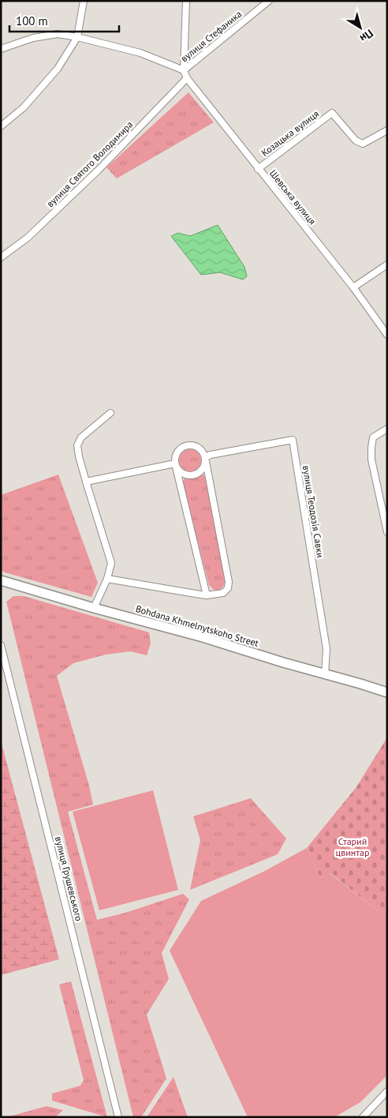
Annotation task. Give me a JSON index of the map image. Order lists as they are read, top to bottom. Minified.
{"streets":{"main road":["Bohdana Khmelnytskoho Street"],"street":["вулиця Стефаника","Козацька вулиця","вулиця Святого Володимира","Шевська вулиця","вулиця Теодозія Савки","вулиця Грушевського"]},"crossings":[["вулиця Стефаника","Шевська вулиця"],["Козацька вулиця","Шевська вулиця"],["вулиця Святого Володимира","Шевська вулиця"],["вулиця Теодозія Савки","Bohdana Khmelnytskoho Street"]],"parks":["Старий цвинтар"],"scale_bar":"100 m","north":"bottom right"}
